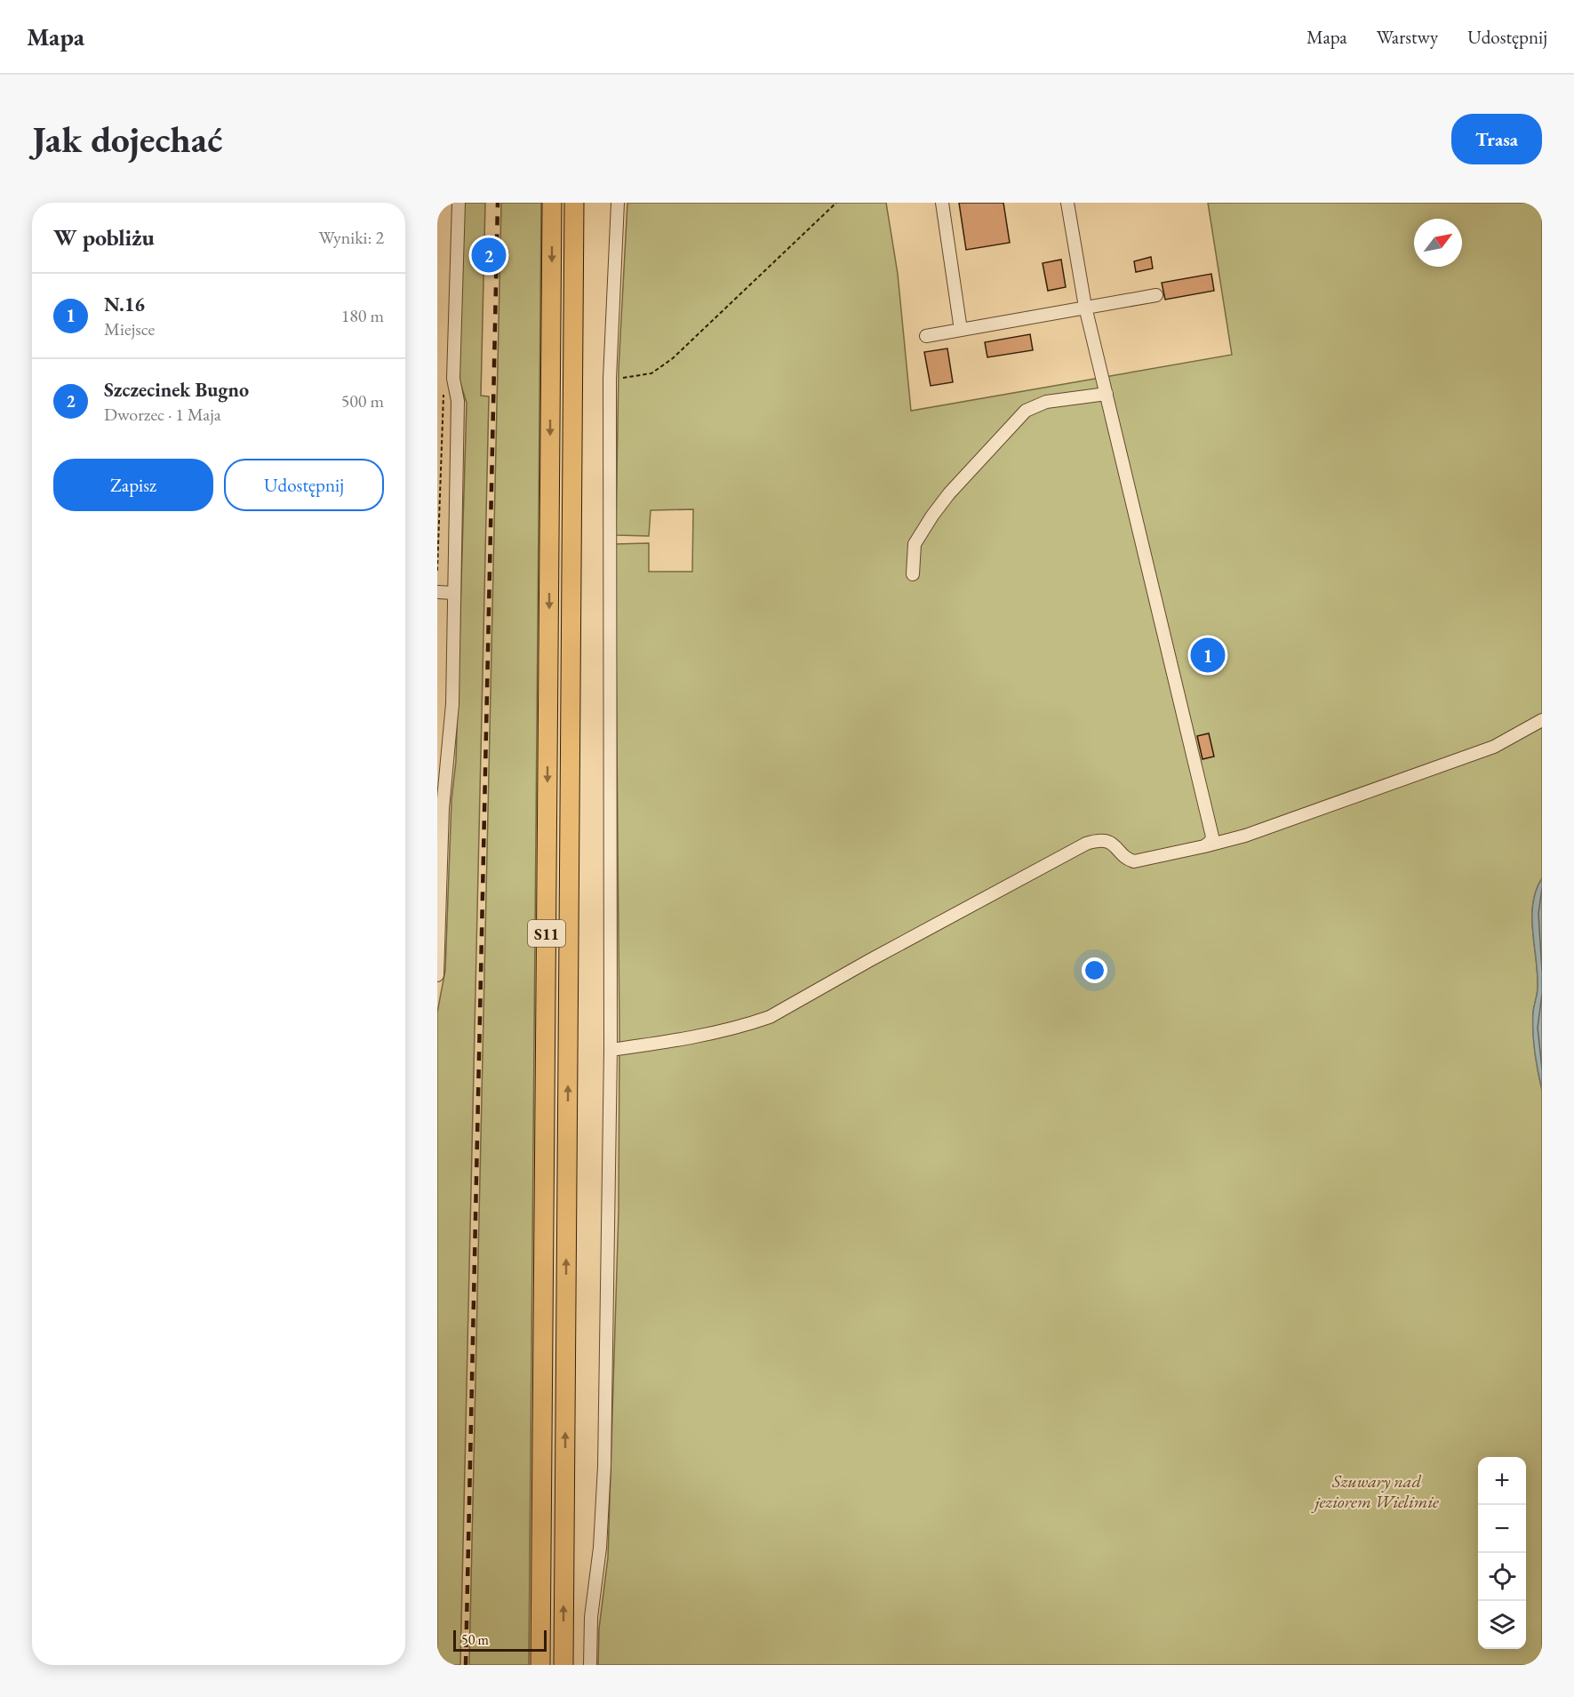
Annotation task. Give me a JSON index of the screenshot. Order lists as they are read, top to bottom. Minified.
{"streets":{"highway":["S11"]},"parks":["Szuwary nad jeziorem Wielimie"],"scale_bar":"50 m","north":"top right","page":{"header":"Mapa","nav":["Mapa","Warstwy","Udostępnij"],"buttons":["Trasa",["Zapisz","Udostępnij"]],"title":"Jak dojechać","heading":["W pobliżu","Wyniki: 2"],"pins":["2","1"],"list":[{"mark":"1","name":"N.16","note":"Miejsce","value":"180 m"},{"mark":"2","name":"Szczecinek Bugno","note":"Dworzec · 1 Maja","value":"500 m"}],"map_buttons":["+","−"],"scale":"50 m"}}
